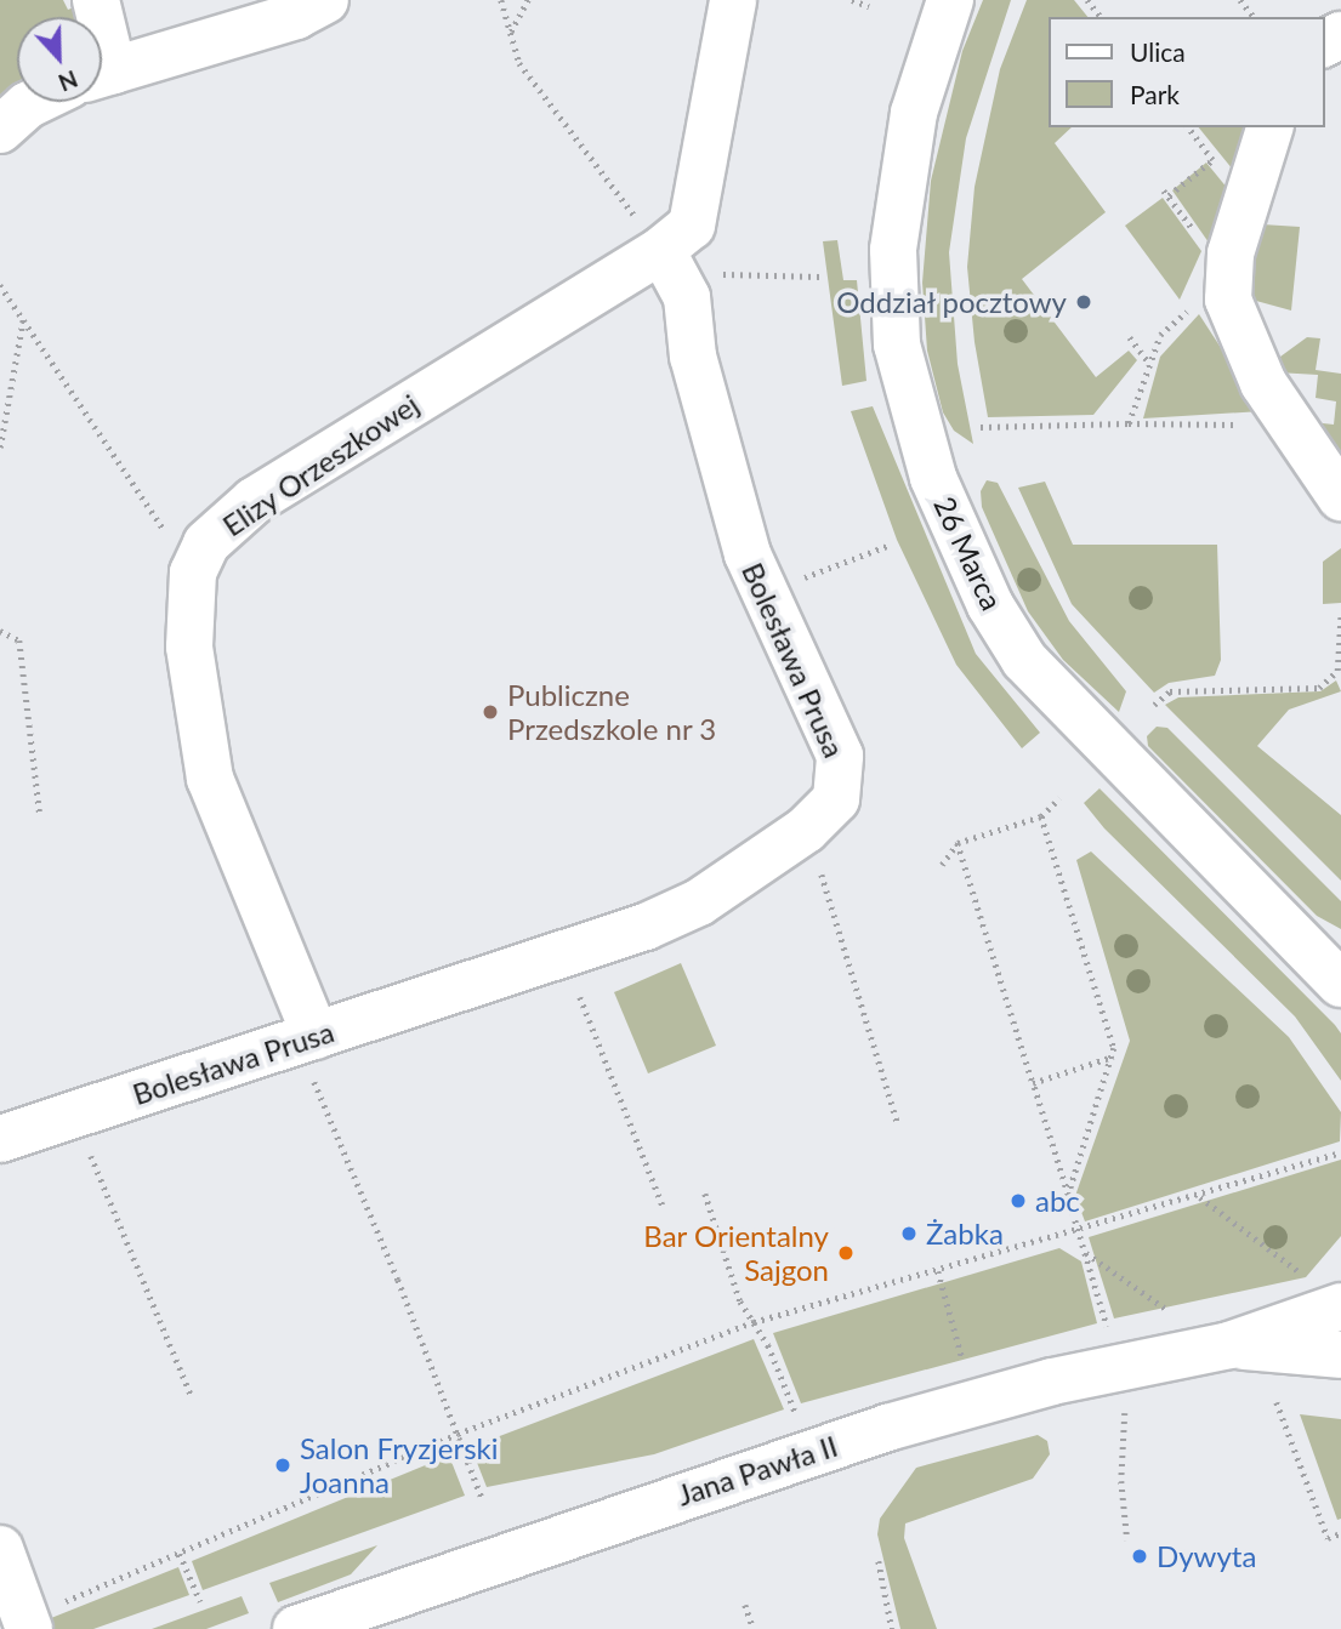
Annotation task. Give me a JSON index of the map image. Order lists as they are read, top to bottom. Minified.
{"streets":{"street":["Elizy Orzeszkowej","26 Marca","Bolesława Prusa","Jana Pawła II"]},"crossings":[["Elizy Orzeszkowej","Bolesława Prusa"]],"places":["Oddział pocztowy","Publiczne Przedszkole nr 3","abc","Żabka","Bar Orientalny Sajgon","Salon Fryzjerski Joanna","Dywyta"],"legend":["Ulica","Park"],"north":"bottom"}
